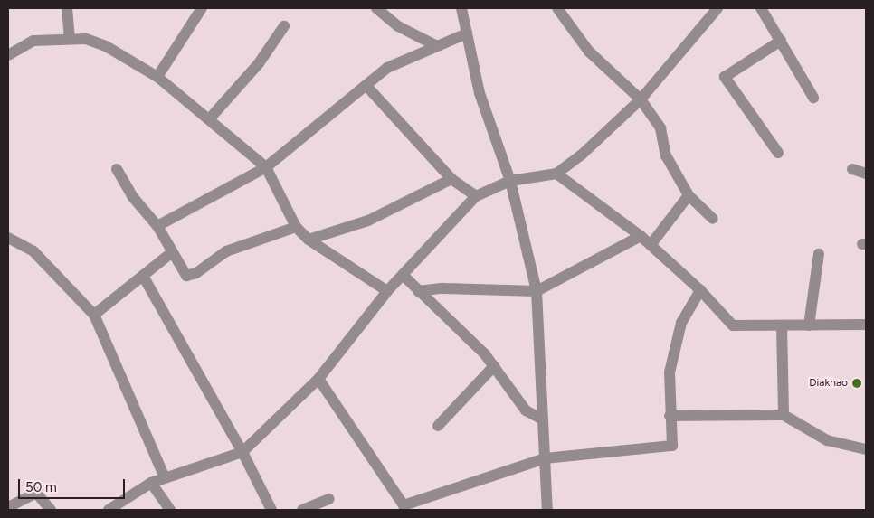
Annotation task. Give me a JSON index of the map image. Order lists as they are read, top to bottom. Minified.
{"places":["Diakhao"],"scale_bar":"50 m"}
